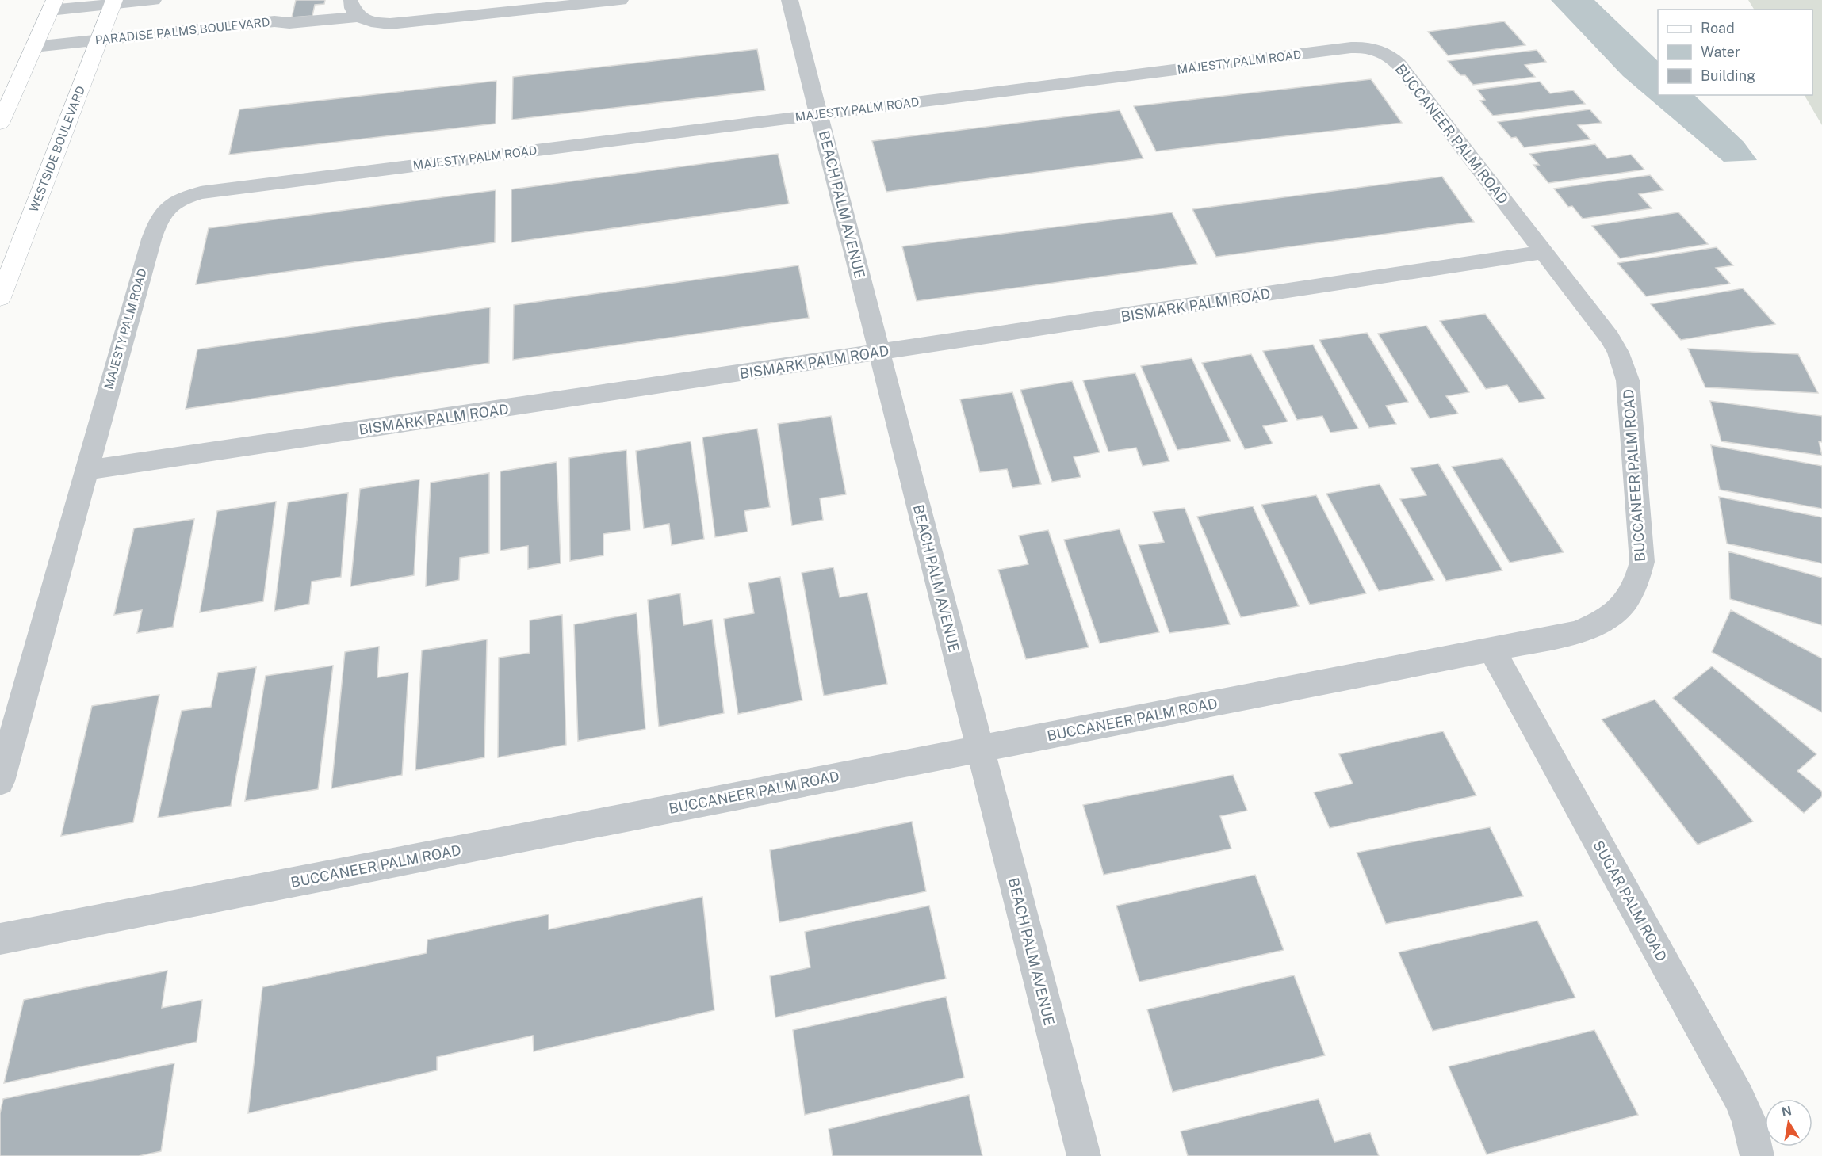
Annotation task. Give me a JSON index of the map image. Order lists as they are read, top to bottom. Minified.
{"streets":{"street":["PARADISE PALMS BOULEVARD","MAJESTY PALM ROAD","BUCCANEER PALM ROAD","WESTSIDE BOULEVARD","BEACH PALM AVENUE","BISMARK PALM ROAD","SUGAR PALM ROAD"]},"crossings":[["PARADISE PALMS BOULEVARD","WESTSIDE BOULEVARD"],["MAJESTY PALM ROAD","BUCCANEER PALM ROAD"],["MAJESTY PALM ROAD","BEACH PALM AVENUE"],["MAJESTY PALM ROAD","BISMARK PALM ROAD"],["BUCCANEER PALM ROAD","BEACH PALM AVENUE"],["BUCCANEER PALM ROAD","BISMARK PALM ROAD"],["BUCCANEER PALM ROAD","SUGAR PALM ROAD"],["BEACH PALM AVENUE","BISMARK PALM ROAD"]],"legend":["Road","Water","Building"],"north":"top"}
